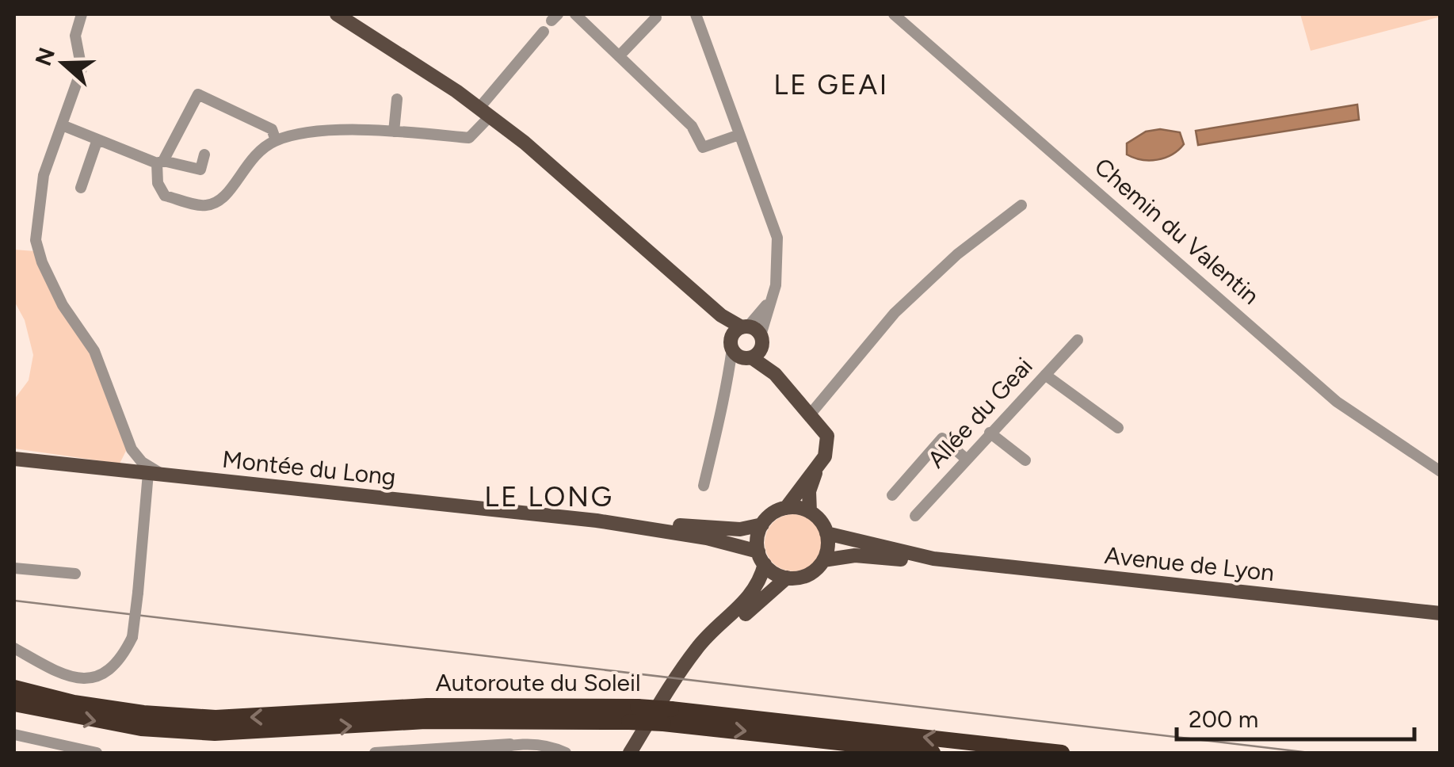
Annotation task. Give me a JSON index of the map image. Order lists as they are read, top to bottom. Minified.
{"streets":{"highway":["Autoroute du Soleil"],"main road":["Montée du Long","Avenue de Lyon"],"street":["Chemin du Valentin","Allée du Geai"]},"crossings":[["Montée du Long","Avenue de Lyon"]],"districts":["LE GEAI","LE LONG"],"scale_bar":"200 m","north":"left"}
